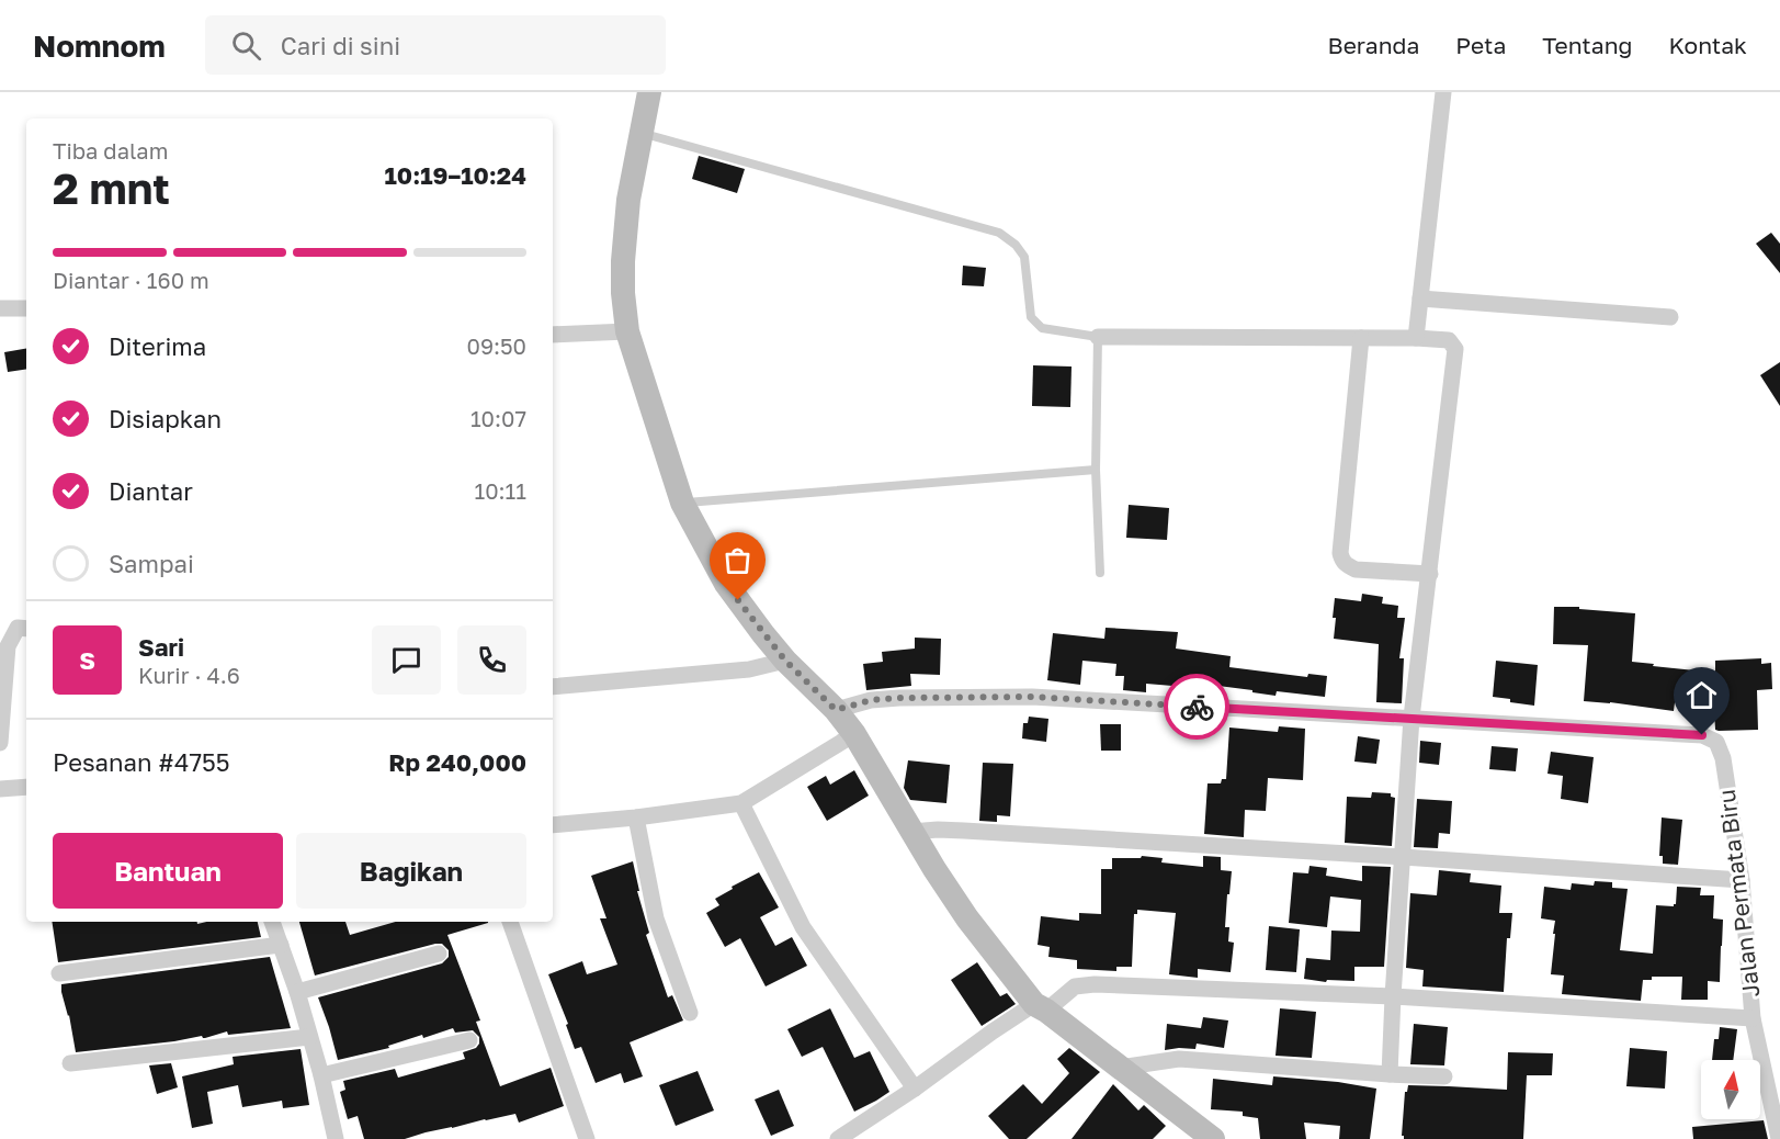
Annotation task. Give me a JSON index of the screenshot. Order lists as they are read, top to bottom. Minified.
{"streets":{"street":["Jalan Permata Biru"]},"north":"top","page":{"header":"Nomnom","search":"Cari di sini","nav":["Beranda","Peta","Tentang","Kontak"],"heading":["2 mnt","Tiba dalam","10:19–10:24"],"panel":["Sari","Kurir · 4.6","Pesanan #4755","Rp 240,000"],"bar":"Diantar · 160 m","list":[["Diterima","09:50"],["Disiapkan","10:07"],["Diantar","10:11"],"Sampai"],"round":"S","buttons":["Bantuan","Bagikan"]}}
